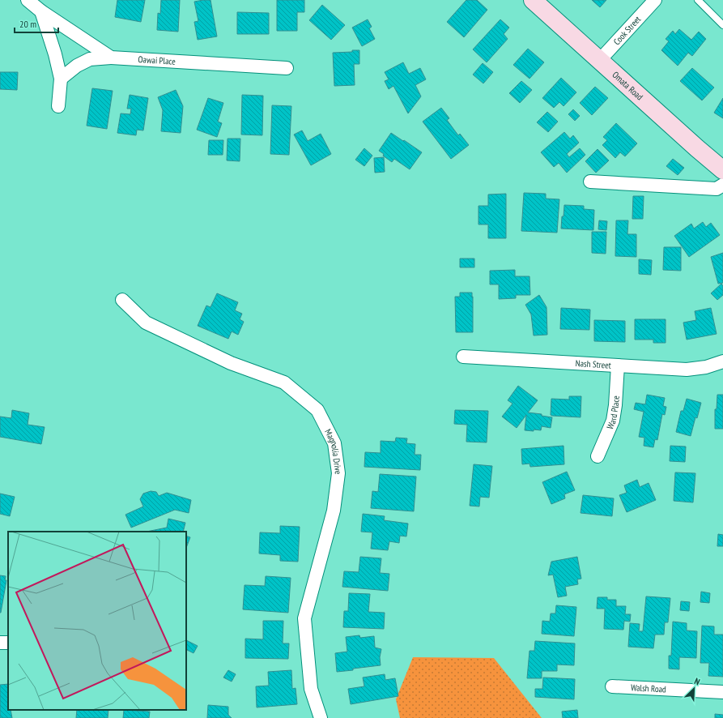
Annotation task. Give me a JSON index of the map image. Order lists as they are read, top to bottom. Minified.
{"streets":{"main road":["Omata Road"],"street":["Cook Street","Oawai Place","Nash Street","Ward Place","Magnolia Drive","Walsh Road"]},"crossings":[["Cook Street","Omata Road"],["Nash Street","Ward Place"]],"scale_bar":"20 m","north":"top right"}
